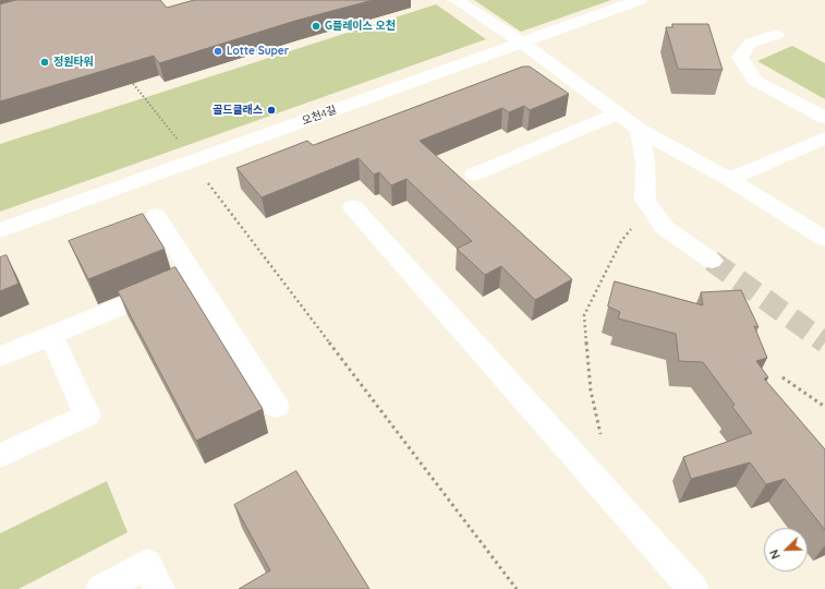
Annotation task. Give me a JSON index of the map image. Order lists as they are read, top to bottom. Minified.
{"streets":{"street":["오천4길"]},"places":["G플레이스 오천","Lotte Super","정원타워","골드클래스"],"north":"bottom left"}
